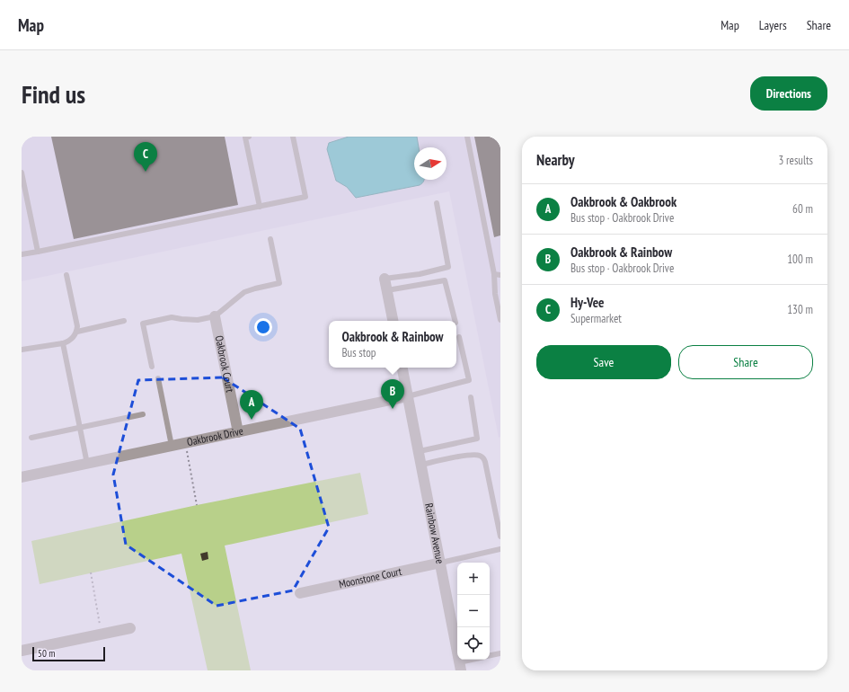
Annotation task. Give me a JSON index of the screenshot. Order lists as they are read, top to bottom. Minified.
{"streets":{"street":["Oakbrook Court","Oakbrook Drive","Rainbow Avenue","Moonstone Court"]},"crossings":[["Oakbrook Court","Oakbrook Drive"],["Oakbrook Drive","Rainbow Avenue"],["Rainbow Avenue","Moonstone Court"]],"scale_bar":"50 m","north":"right","page":{"header":"Map","nav":["Map","Layers","Share"],"buttons":["Directions",["Save","Share"]],"title":"Find us","heading":["Nearby","3 results"],"pins":["C","B","A"],"list":[{"mark":"A","name":"Oakbrook & Oakbrook","note":"Bus stop · Oakbrook Drive","value":"60 m"},{"mark":"B","name":"Oakbrook & Rainbow","note":"Bus stop · Oakbrook Drive","value":"100 m"},{"mark":"C","name":"Hy-Vee","note":"Supermarket","value":"130 m"}],"popup":["Oakbrook & Rainbow","Bus stop"],"map_buttons":["+","−"],"scale":"50 m"}}
